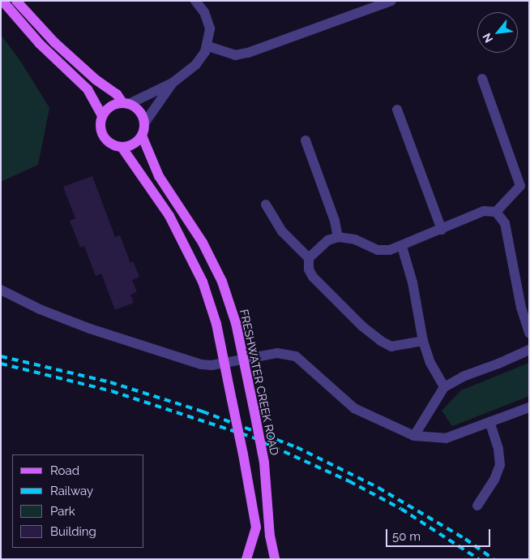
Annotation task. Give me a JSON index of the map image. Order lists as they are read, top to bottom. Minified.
{"streets":{"main road":["FRESHWATER CREEK ROAD"]},"legend":["Road","Railway","Park","Building"],"scale_bar":"50 m","north":"bottom left"}
